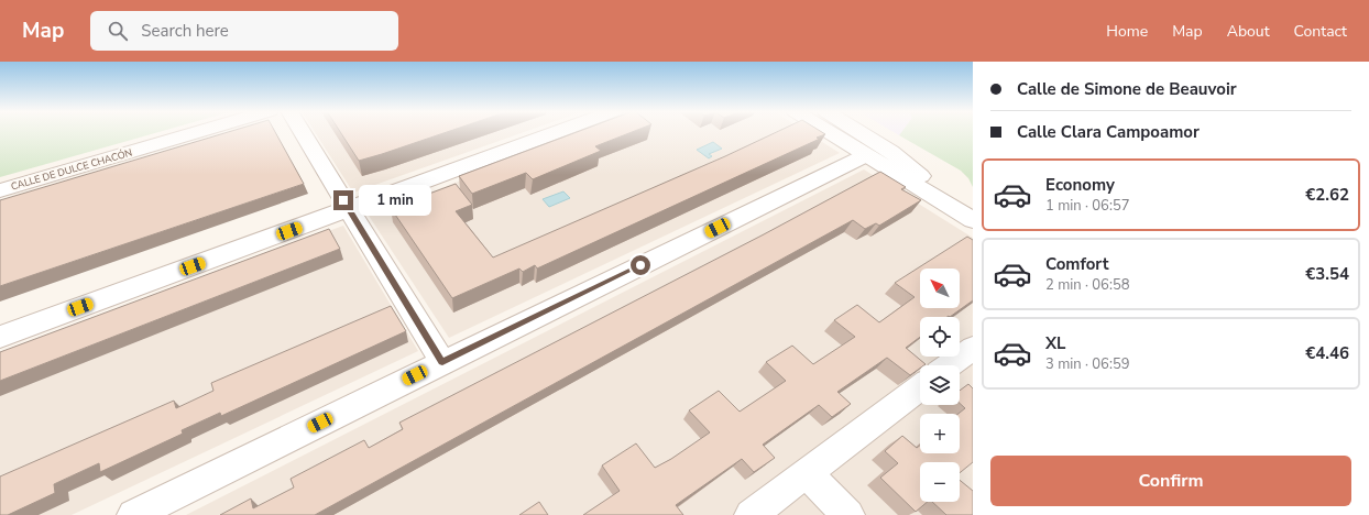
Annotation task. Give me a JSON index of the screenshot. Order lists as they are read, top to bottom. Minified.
{"streets":{"street":["CALLE DE DULCE CHACÓN"]},"north":"top left","page":{"header":"Map","search":"Search here","nav":["Home","Map","About","Contact"],"banner":["Calle de Simone de Beauvoir","Calle Clara Campoamor"],"list":[{"name":"Economy","note":"1 min · 06:57","value":"€2.62"},{"name":"Comfort","note":"2 min · 06:58","value":"€3.54"},{"name":"XL","note":"3 min · 06:59","value":"€4.46"}],"bubble":"1 min","map_buttons":["+","−"],"buttons":"Confirm"}}
